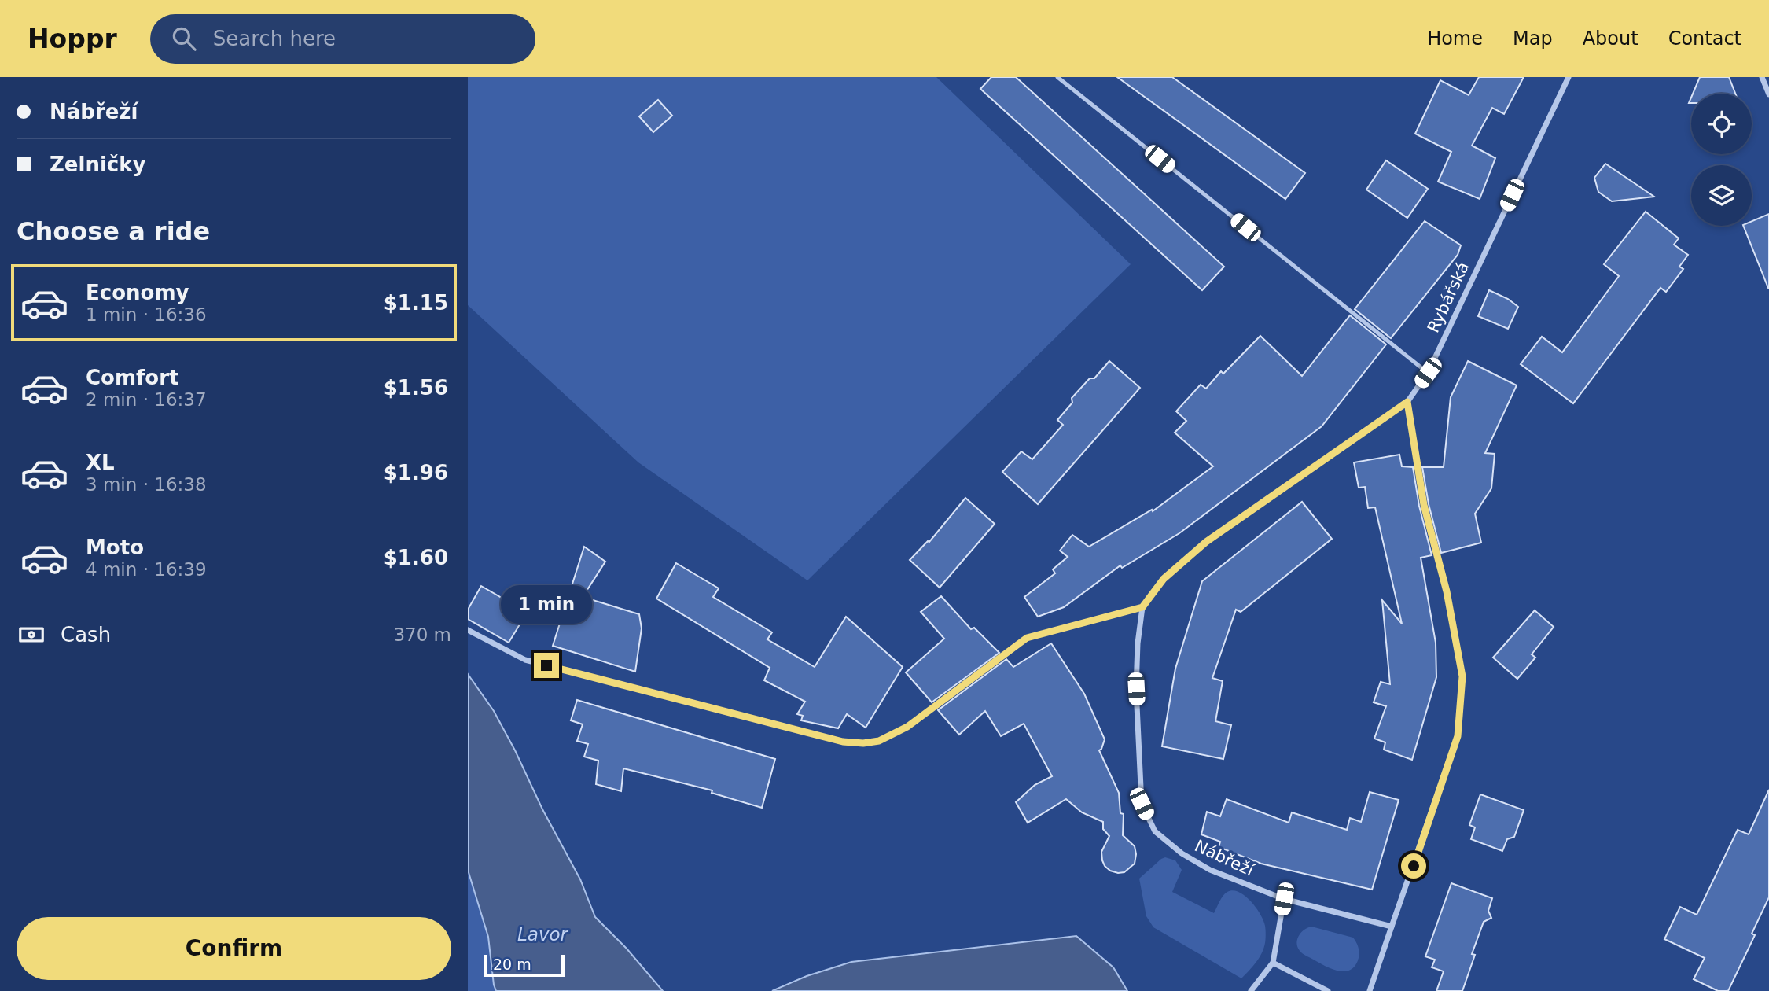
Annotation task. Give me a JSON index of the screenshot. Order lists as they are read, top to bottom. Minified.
{"streets":{"street":["Rybářská","Nábřeží"]},"crossings":[["Rybářská","Nábřeží"]],"water":["Lavor"],"scale_bar":"20 m","page":{"header":"Hoppr","search":"Search here","nav":["Home","Map","About","Contact"],"banner":["Nábřeží","Zelničky"],"heading":"Choose a ride","list":[{"name":"Economy","note":"1 min · 16:36","value":"$1.15"},{"name":"Comfort","note":"2 min · 16:37","value":"$1.56"},{"name":"XL","note":"3 min · 16:38","value":"$1.96"},{"name":"Moto","note":"4 min · 16:39","value":"$1.60"}],"bubble":"1 min","pay":["Cash","370 m"],"buttons":"Confirm","scale":"20 m"}}
